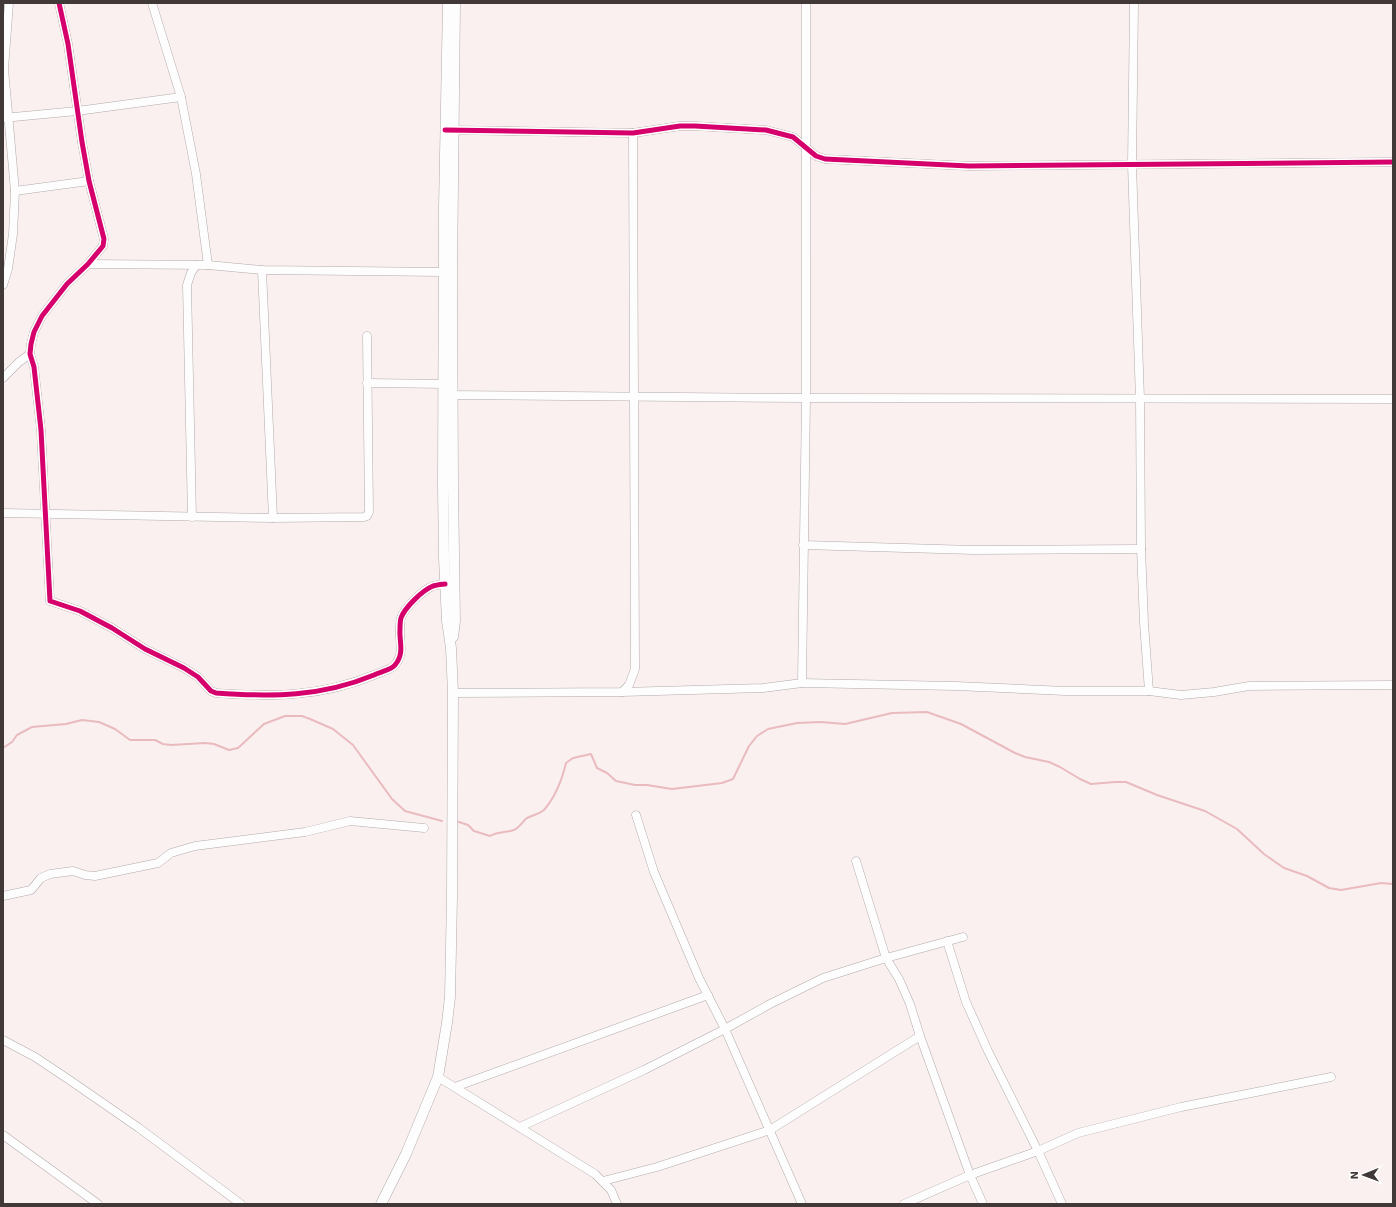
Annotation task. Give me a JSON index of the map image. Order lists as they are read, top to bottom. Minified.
{"north":"left"}
